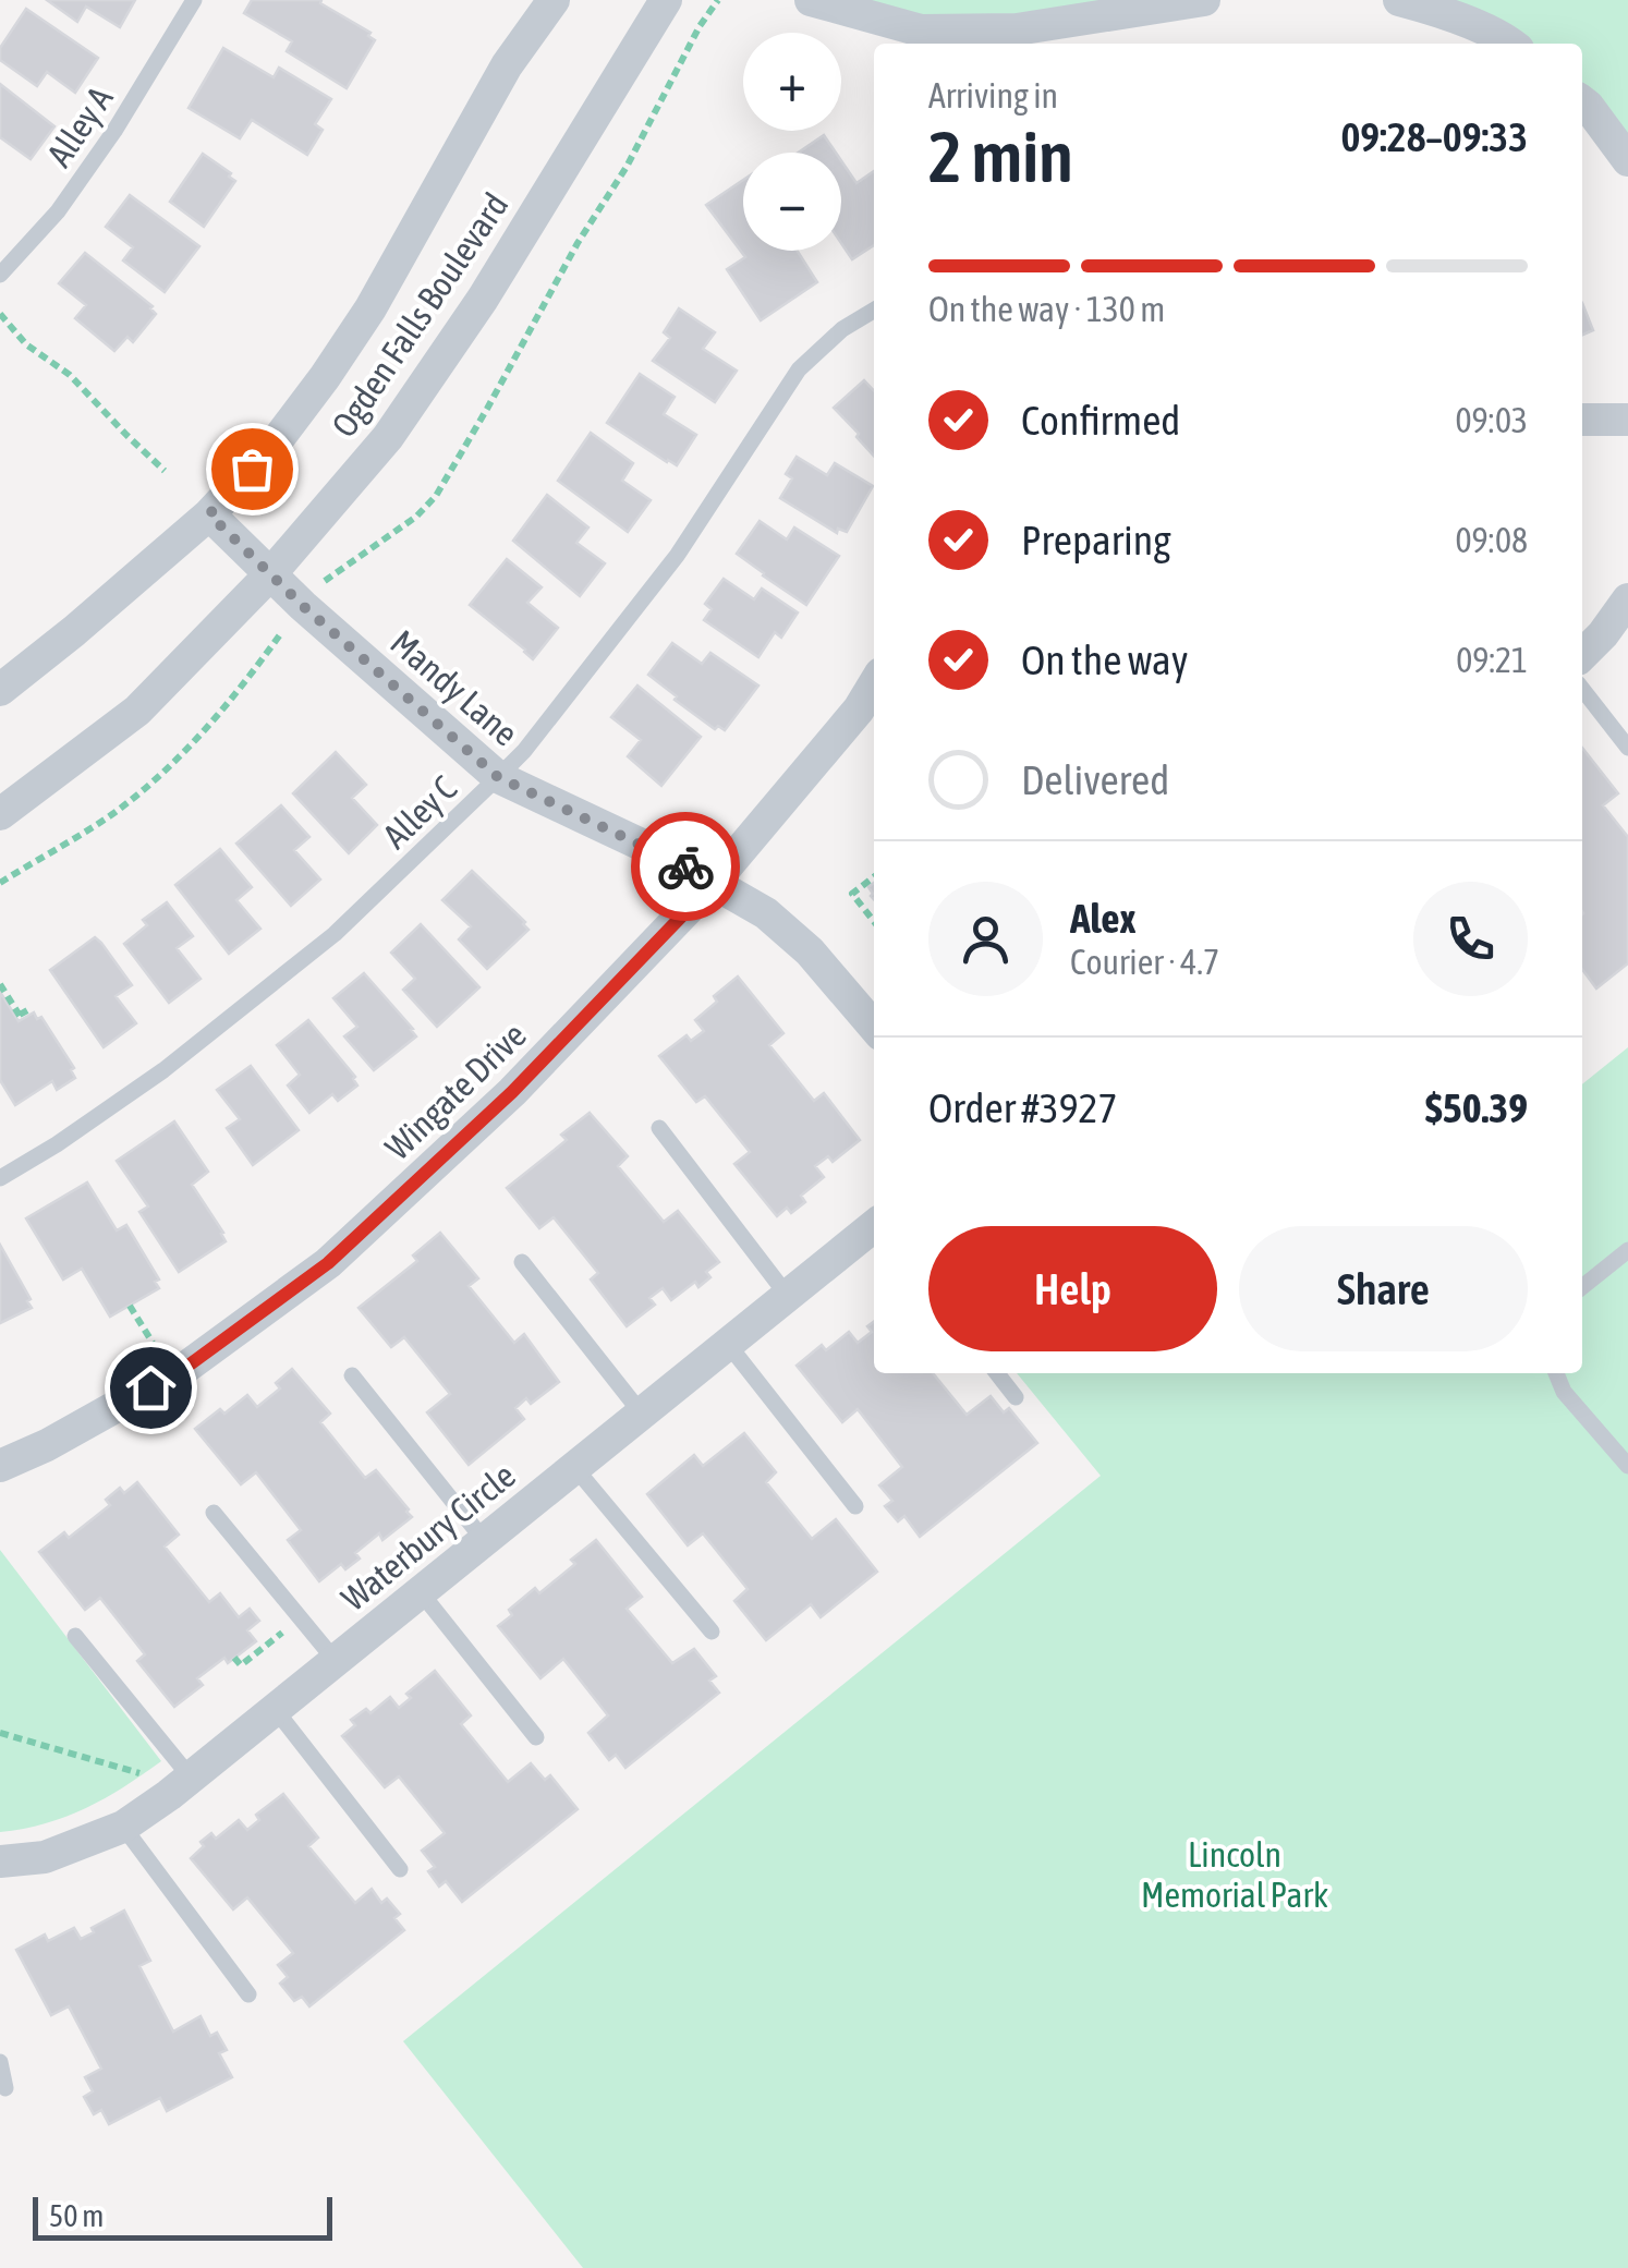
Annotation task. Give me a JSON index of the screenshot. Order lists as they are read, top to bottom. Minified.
{"streets":{"street":["Ogden Falls Boulevard","Mandy Lane","Wingate Drive","Waterbury Circle"],"lane":["Alley A","Alley C"]},"crossings":[["Ogden Falls Boulevard","Mandy Lane"],["Mandy Lane","Alley C"],["Mandy Lane","Wingate Drive"]],"parks":["Lincoln Memorial Park"],"scale_bar":"50 m","page":{"map_buttons":["+","−"],"heading":["2 min","Arriving in","09:28–09:33"],"panel":["Alex","Courier · 4.7","Order #3927","$50.39"],"bar":"On the way · 130 m","list":[["Confirmed","09:03"],["Preparing","09:08"],["On the way","09:21"],"Delivered"],"buttons":["Help","Share"],"scale":"50 m"}}
